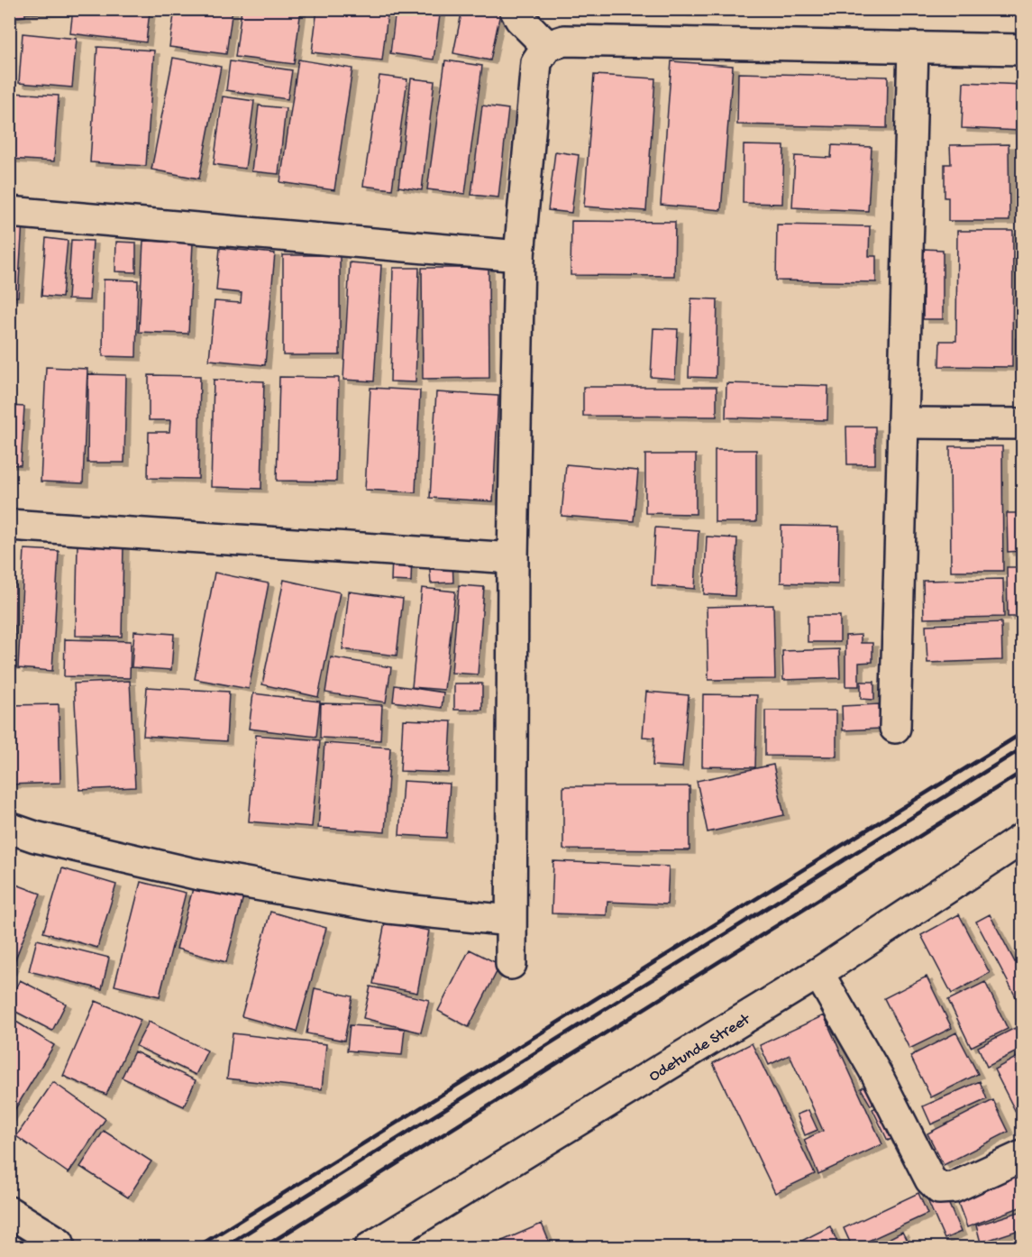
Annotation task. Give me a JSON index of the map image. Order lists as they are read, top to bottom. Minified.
{"streets":{"street":["Odetunde Street"]}}
